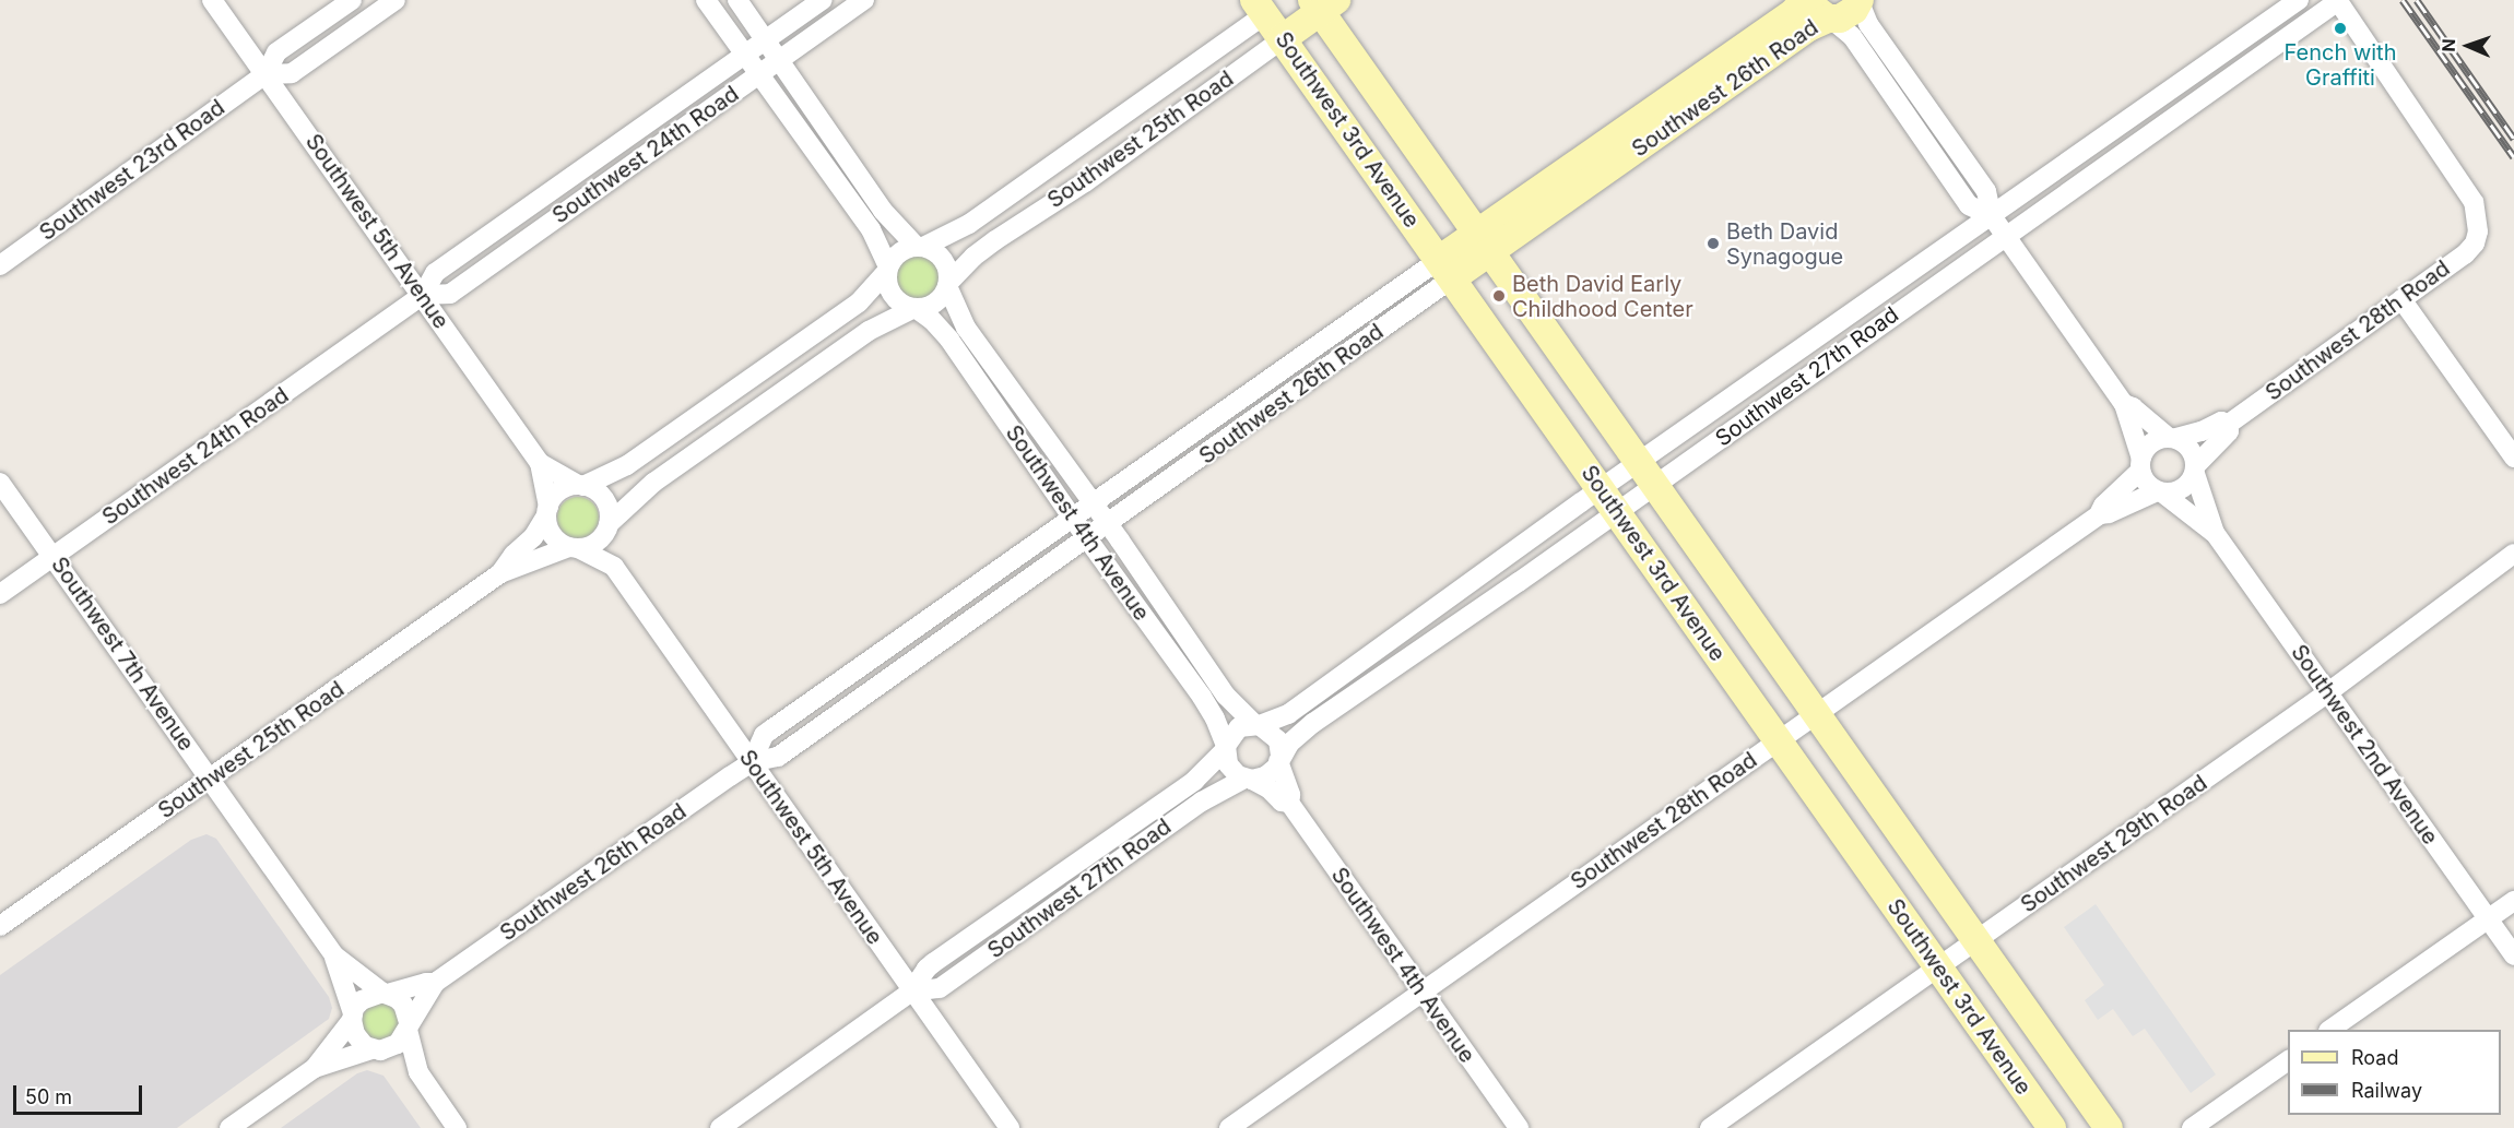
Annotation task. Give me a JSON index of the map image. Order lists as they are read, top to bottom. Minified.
{"streets":{"main road":["Southwest 26th Road","Southwest 3rd Avenue","Southwest 25th Road"],"street":["Southwest 24th Road","Southwest 23rd Road","Southwest 5th Avenue","Southwest 28th Road","Southwest 27th Road","Southwest 4th Avenue","Southwest 7th Avenue","Southwest 2nd Avenue","Southwest 29th Road"]},"crossings":[["Southwest 26th Road","Southwest 3rd Avenue"],["Southwest 26th Road","Southwest 5th Avenue"],["Southwest 26th Road","Southwest 4th Avenue"],["Southwest 26th Road","Southwest 7th Avenue"],["Southwest 3rd Avenue","Southwest 25th Road"],["Southwest 3rd Avenue","Southwest 28th Road"],["Southwest 3rd Avenue","Southwest 27th Road"],["Southwest 3rd Avenue","Southwest 29th Road"],["Southwest 25th Road","Southwest 5th Avenue"],["Southwest 25th Road","Southwest 4th Avenue"],["Southwest 25th Road","Southwest 7th Avenue"],["Southwest 24th Road","Southwest 5th Avenue"],["Southwest 24th Road","Southwest 7th Avenue"],["Southwest 23rd Road","Southwest 5th Avenue"],["Southwest 5th Avenue","Southwest 27th Road"],["Southwest 28th Road","Southwest 27th Road"],["Southwest 28th Road","Southwest 4th Avenue"],["Southwest 28th Road","Southwest 2nd Avenue"],["Southwest 27th Road","Southwest 4th Avenue"],["Southwest 2nd Avenue","Southwest 29th Road"]],"places":["Fench with Graffiti","Beth David Synagogue","Beth David Early Childhood Center"],"legend":["Road","Railway"],"scale_bar":"50 m","north":"left"}
